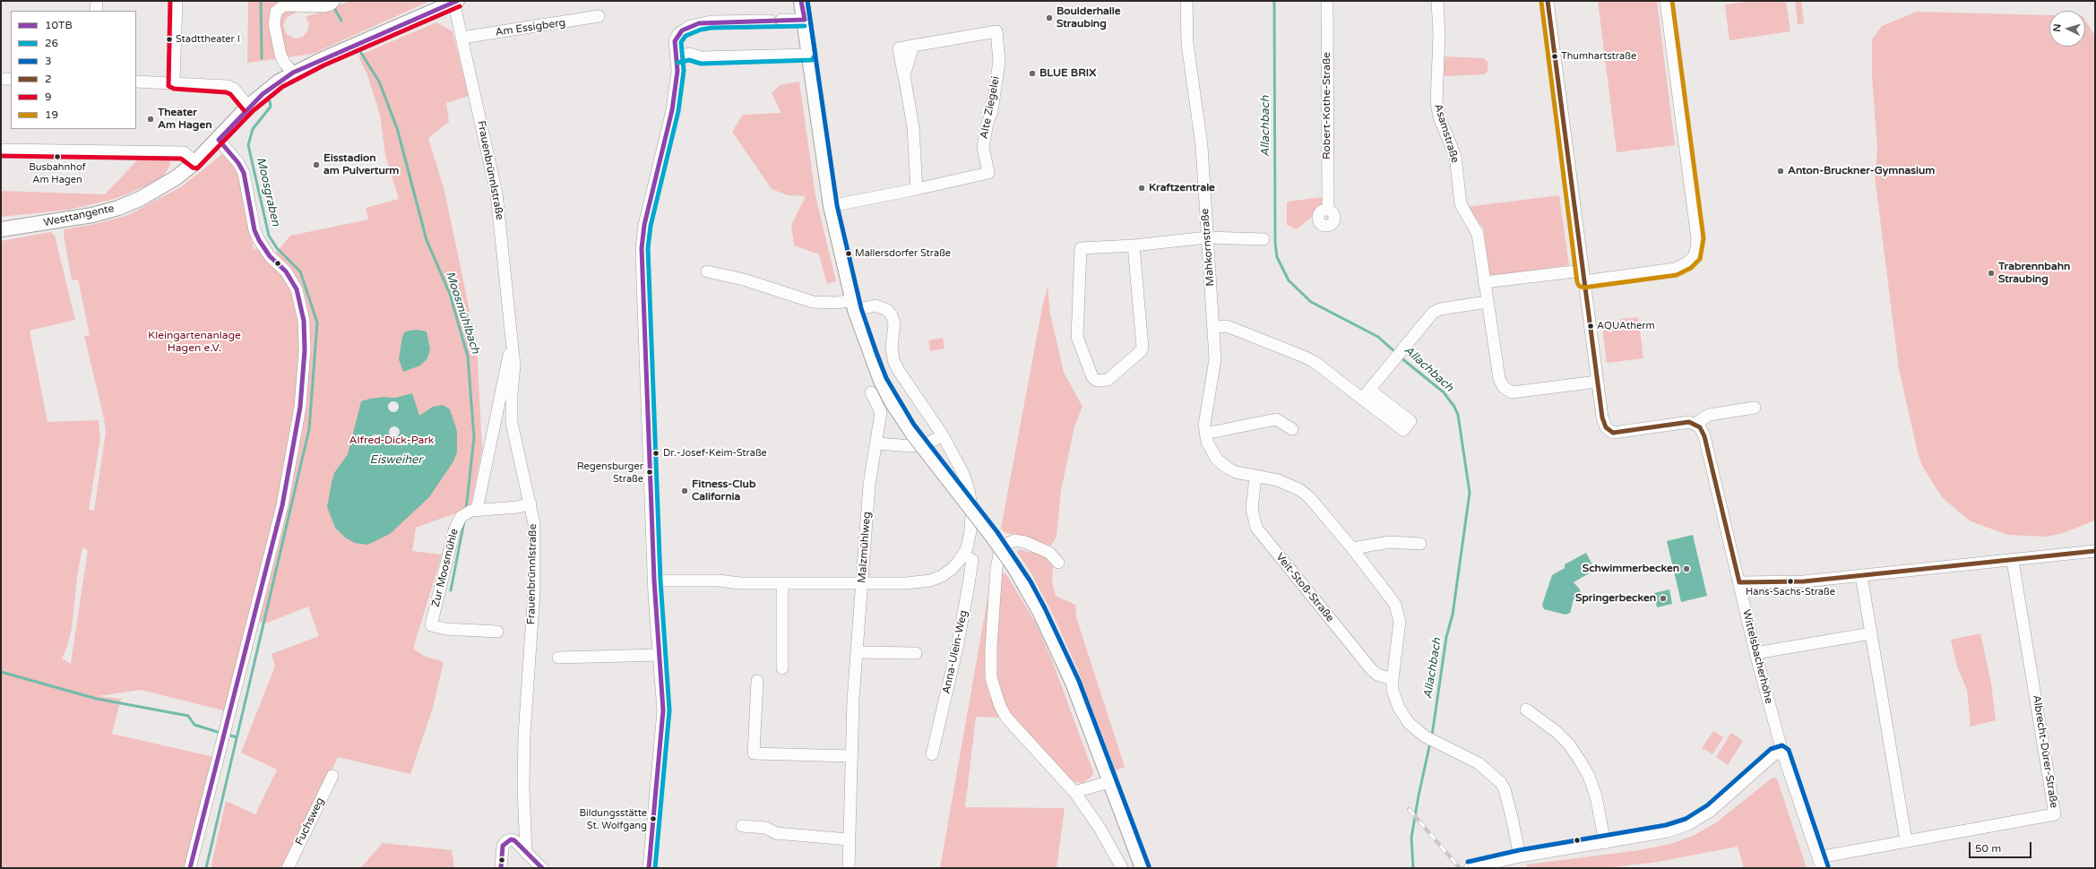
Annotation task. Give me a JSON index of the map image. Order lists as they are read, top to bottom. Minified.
{"streets":{"main road":["Westtangente"],"street":["Am Essigberg","Robert-Kothe-Straße","Alte Ziegelei","Asamstraße","Frauenbrünnlstraße","Mahkornstraße","Malzmühlweg","Zur Moosmühle","Veit-Stoß-Straße","Anna-Ulein-Weg","Wittelsbacherhöhe","Albrecht-Dürer-Straße","Fuchsweg"]},"crossings":[["Am Essigberg","Frauenbrünnlstraße"],["Frauenbrünnlstraße","Westtangente"],["Frauenbrünnlstraße","Zur Moosmühle"],["Mahkornstraße","Veit-Stoß-Straße"]],"water":["Allachbach","Moosgraben","Moosmühlbach","Eisweiher"],"parks":["Kleingartenanlage Hagen e.V.","Alfred-Dick-Park"],"places":["Boulderhalle Straubing","Stadttheater I","Thumhartstraße","BLUE BRIX","Theater Am Hagen","Busbahnhof Am Hagen","Eisstadion am Pulverturm","Anton-Bruckner-Gymnasium","Kraftzentrale","Mallersdorfer Straße","Trabrennbahn Straubing","AQUAtherm","Dr.-Josef-Keim-Straße","Regensburger Straße","Fitness-Club California","Schwimmerbecken","Hans-Sachs-Straße","Springerbecken","Bildungsstätte St. Wolfgang"],"lines":["transit line 10TB","transit line 26","transit line 3","transit line 2","transit line 9","transit line 19"],"legend":["10TB","26","3","2","9","19"],"scale_bar":"50 m","north":"left"}
